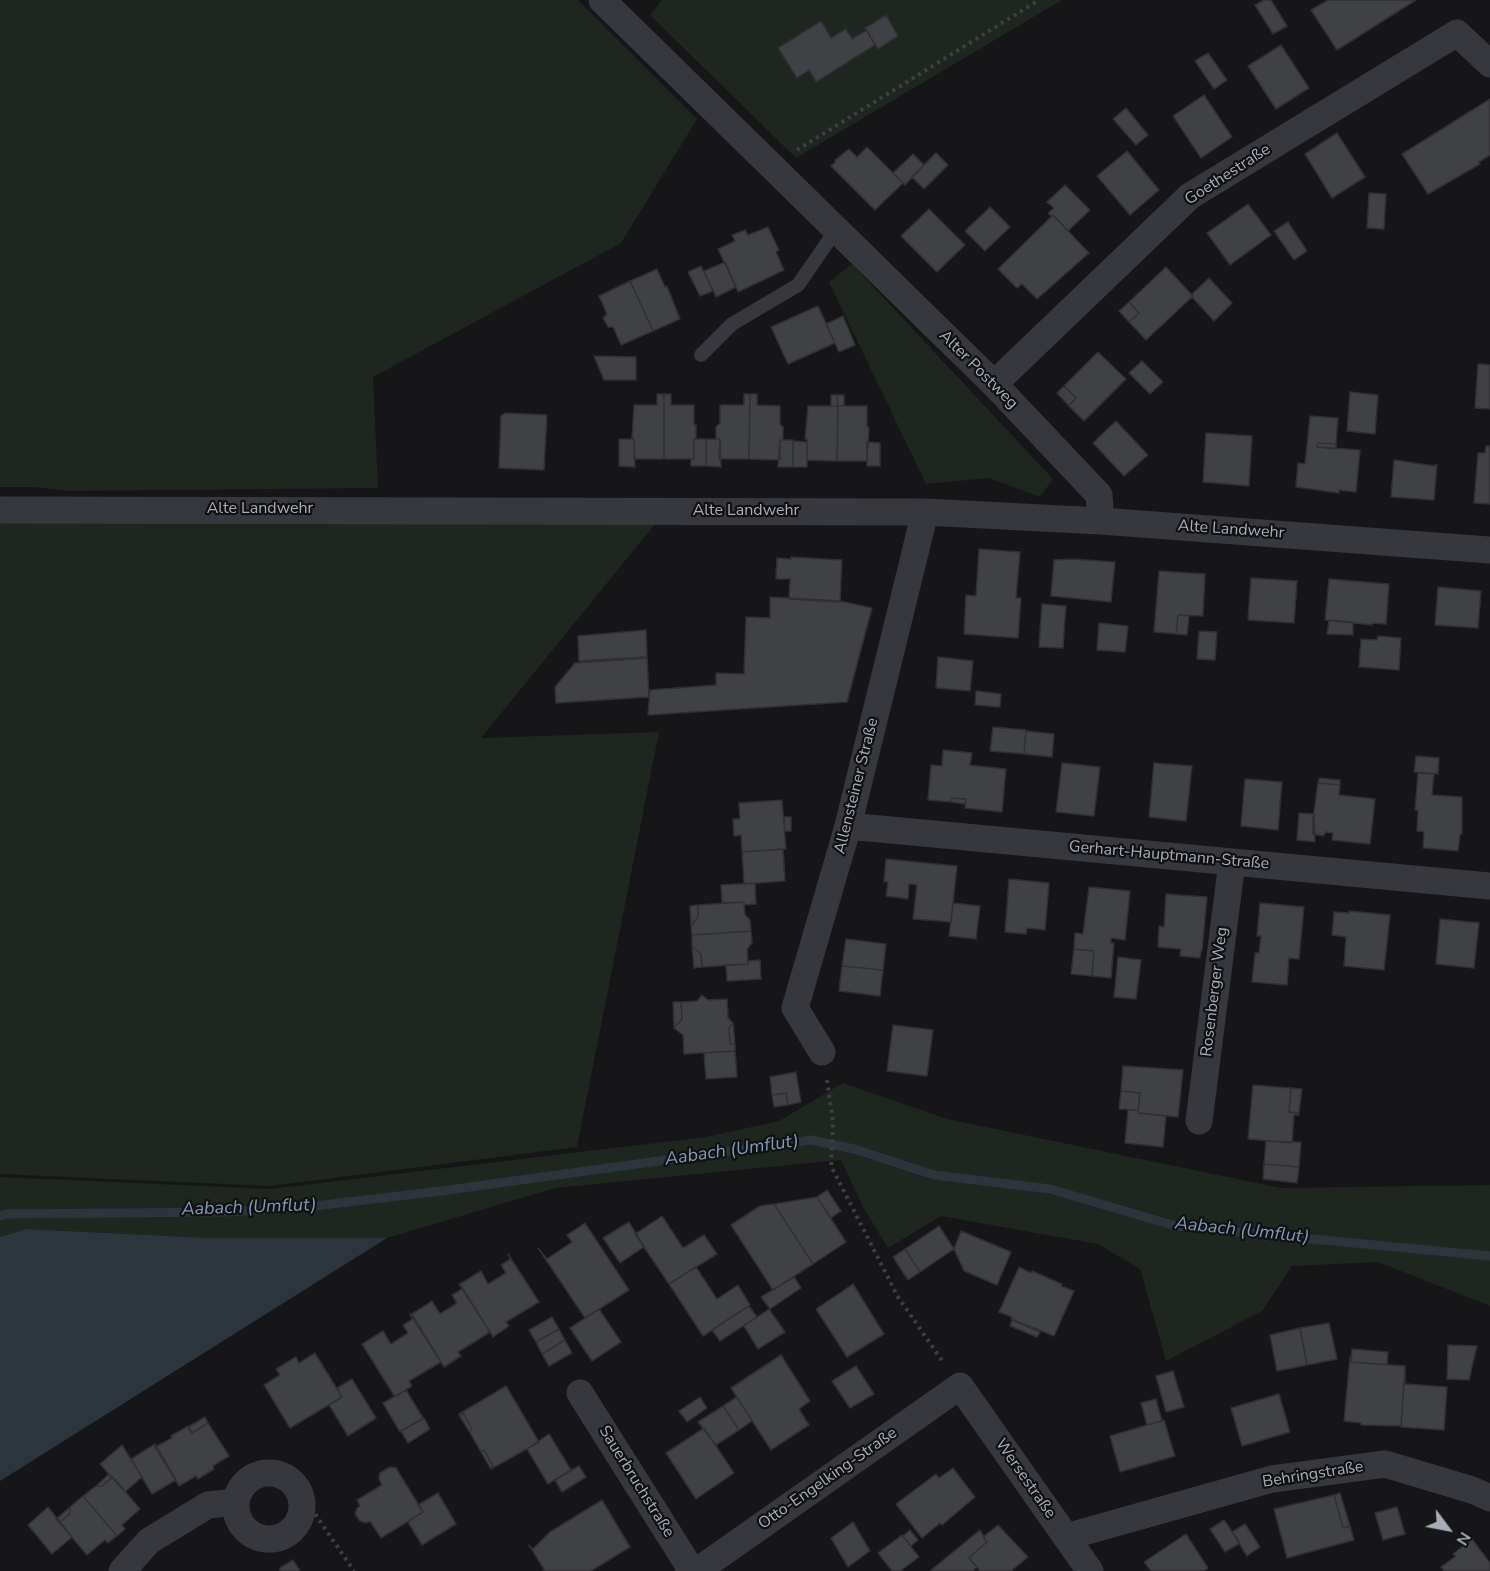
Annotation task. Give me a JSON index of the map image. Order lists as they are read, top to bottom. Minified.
{"streets":{"street":["Goethestraße","Alter Postweg","Alte Landwehr","Allensteiner Straße","Gerhart-Hauptmann-Straße","Rosenberger Weg","Behringstraße","Otto-Engelking-Straße","Wersestraße","Sauerbruchstraße"]},"crossings":[["Goethestraße","Alter Postweg"],["Alter Postweg","Alte Landwehr"],["Alte Landwehr","Allensteiner Straße"],["Allensteiner Straße","Gerhart-Hauptmann-Straße"],["Gerhart-Hauptmann-Straße","Rosenberger Weg"],["Behringstraße","Wersestraße"],["Otto-Engelking-Straße","Wersestraße"]],"water":["Aabach (Umflut)"],"north":"bottom right"}
